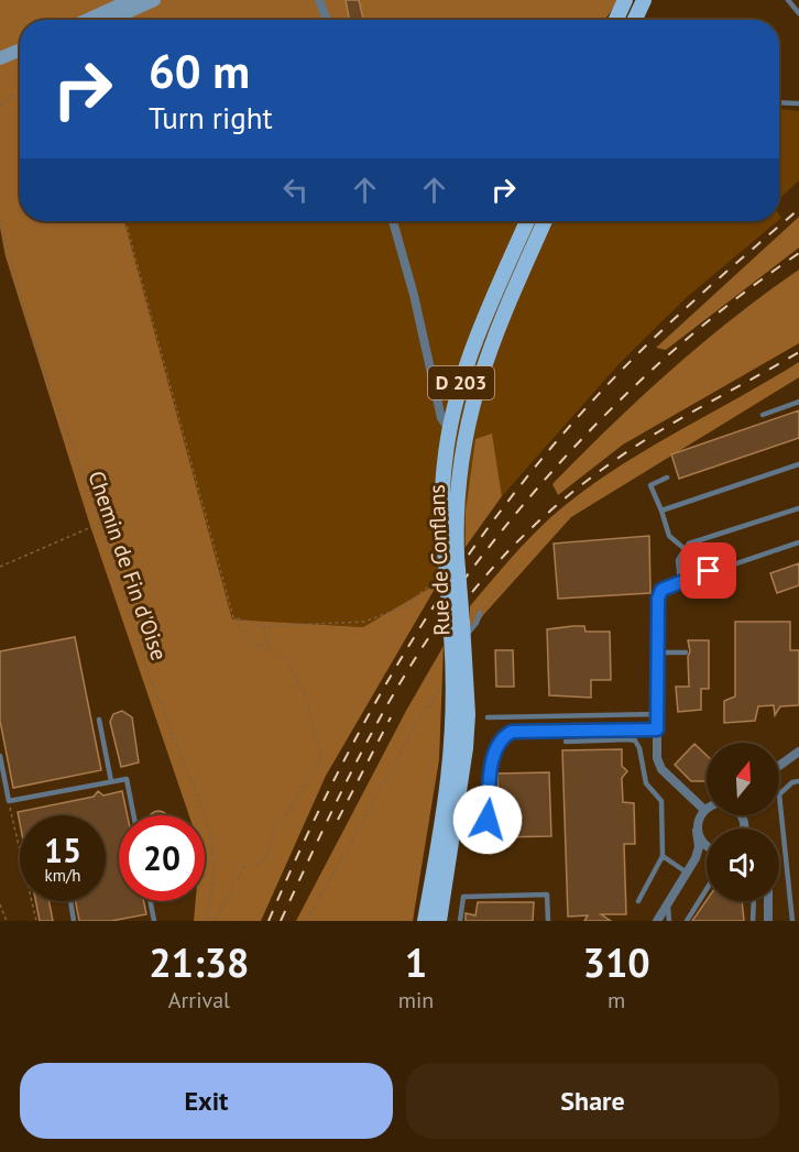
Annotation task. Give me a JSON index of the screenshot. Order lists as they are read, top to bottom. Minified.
{"streets":{"main road":["D 203","Rue de Conflans"],"path":["Chemin de Fin d'Oise"]},"north":"top","page":{"turn":["60 m","Turn right"],"speed":"15 km/h","limit":"20","eta":["21:38","Arrival","1","min","310","m"],"buttons":["Exit","Share"]}}
